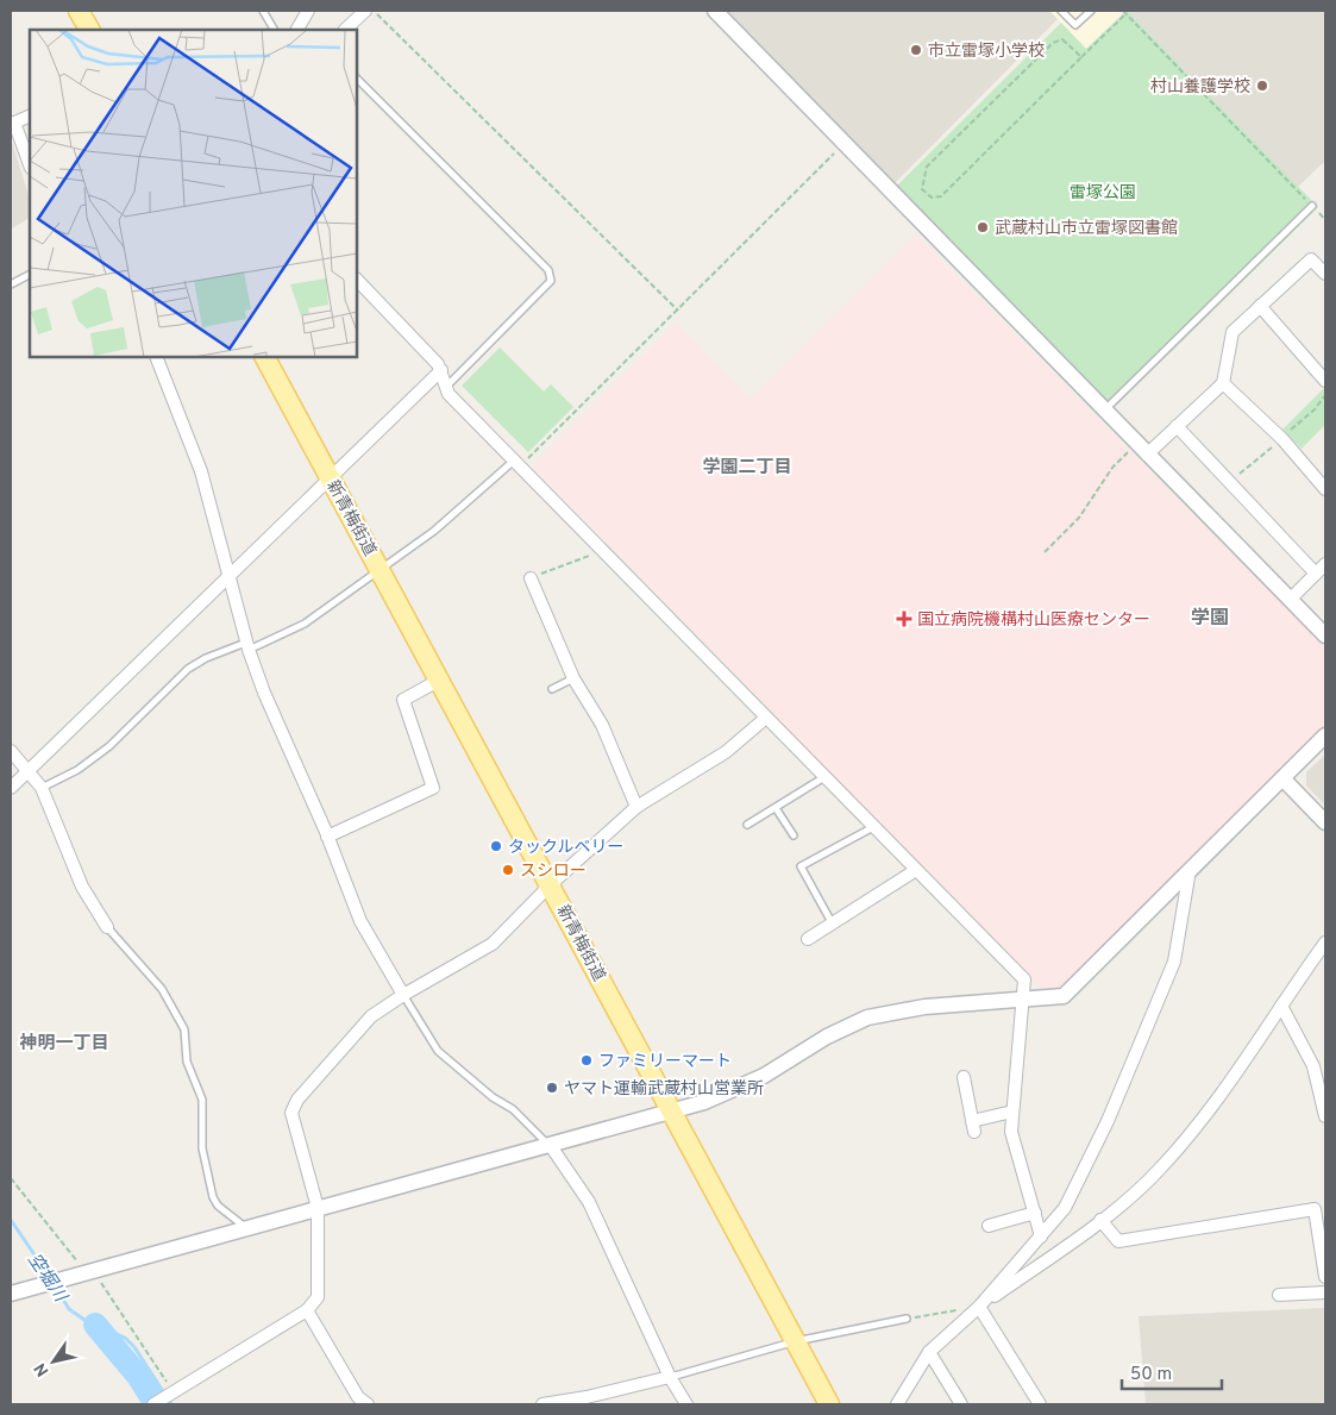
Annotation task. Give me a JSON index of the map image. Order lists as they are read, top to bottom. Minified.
{"streets":{"main road":["新青梅街道"]},"districts":["学園二丁目","学園","神明一丁目"],"water":["空堀川"],"parks":["雷塚公園"],"places":{"other":["市立雷塚小学校","村山養護学校","武蔵村山市立雷塚図書館","タックルベリー","スシロー","ファミリーマート","ヤマト運輸武蔵村山営業所"],"health":["国立病院機構村山医療センター"]},"scale_bar":"50 m","north":"bottom left"}
